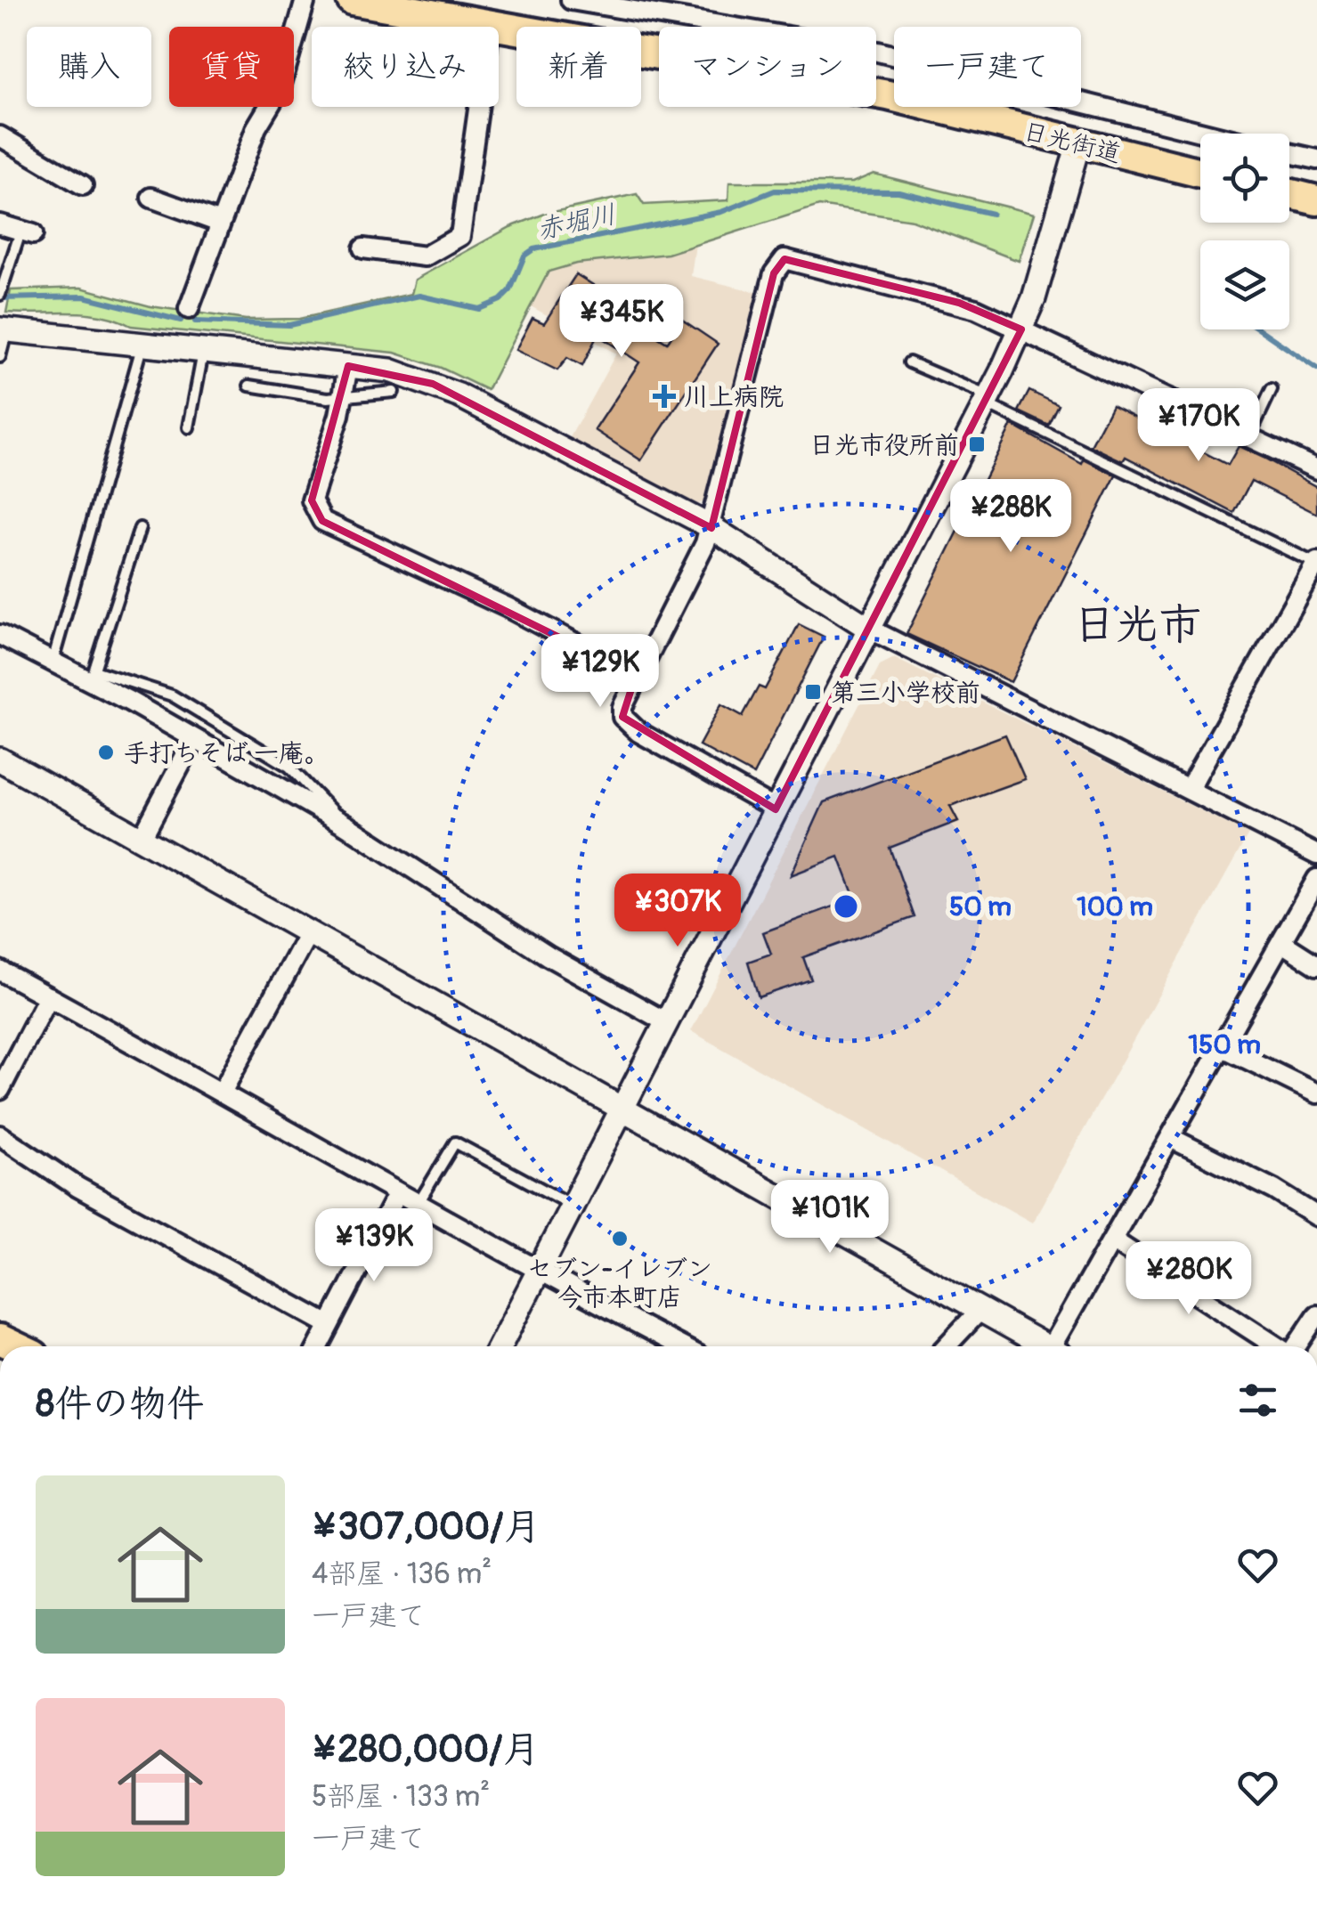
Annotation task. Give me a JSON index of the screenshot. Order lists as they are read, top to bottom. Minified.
{"streets":{"highway":["日光街道"]},"districts":["日光市"],"water":["赤堀川"],"places":{"health":["川上病院"],"transit":["日光市役所前","第三小学校前"],"other":["手打ちそば 一庵。","セブン-イレブン 今市本町店"]},"page":{"chip":["購入","賃貸","絞り込み","新着","マンション","一戸建て"],"price":["¥345K","¥170K","¥288K","¥129K","¥307K","¥101K","¥139K","¥280K"],"heading":"8件の物件","list":[{"name":"¥307,000/月","note":"4部屋 · 136 m² · 一戸建て"},{"name":"¥280,000/月","note":"5部屋 · 133 m² · 一戸建て"}]},"rings":["50 m","100 m","150 m"]}
